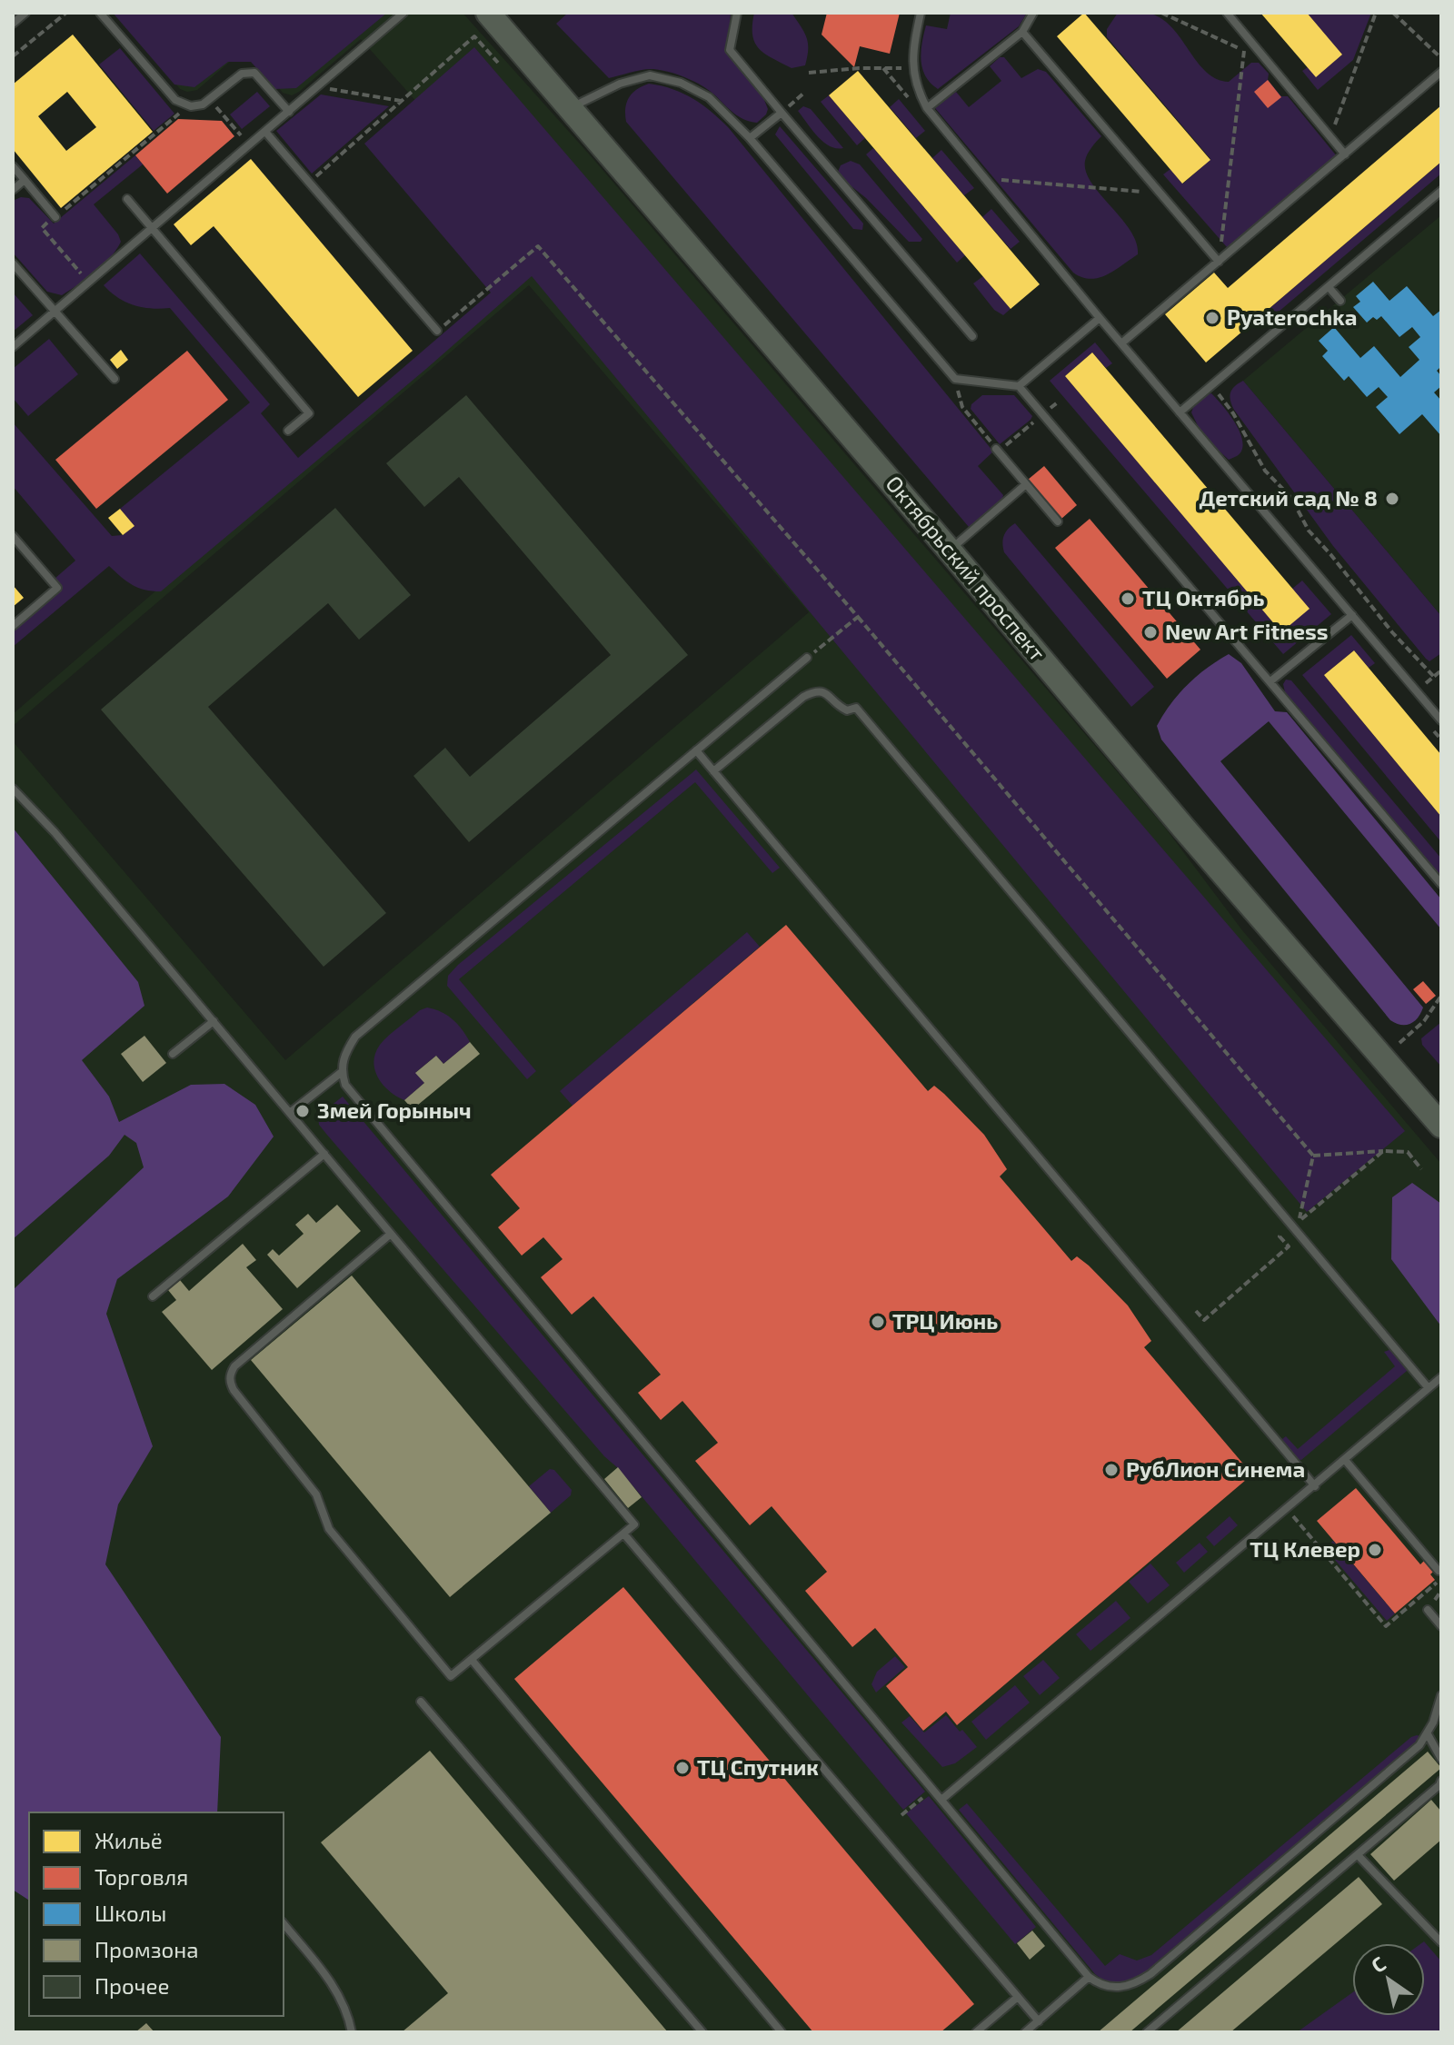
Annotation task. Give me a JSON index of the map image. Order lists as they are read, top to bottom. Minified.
{"streets":{"main road":["Октябрьский проспект"]},"places":["Pyaterochka","Детский сад № 8","ТЦ Октябрь","New Art Fitness","Змей Горыныч","ТРЦ Июнь","РубЛион Синема","ТЦ Клевер","ТЦ Спутник"],"legend":["Жильё","Торговля","Школы","Промзона","Прочее"],"north":"top left"}
